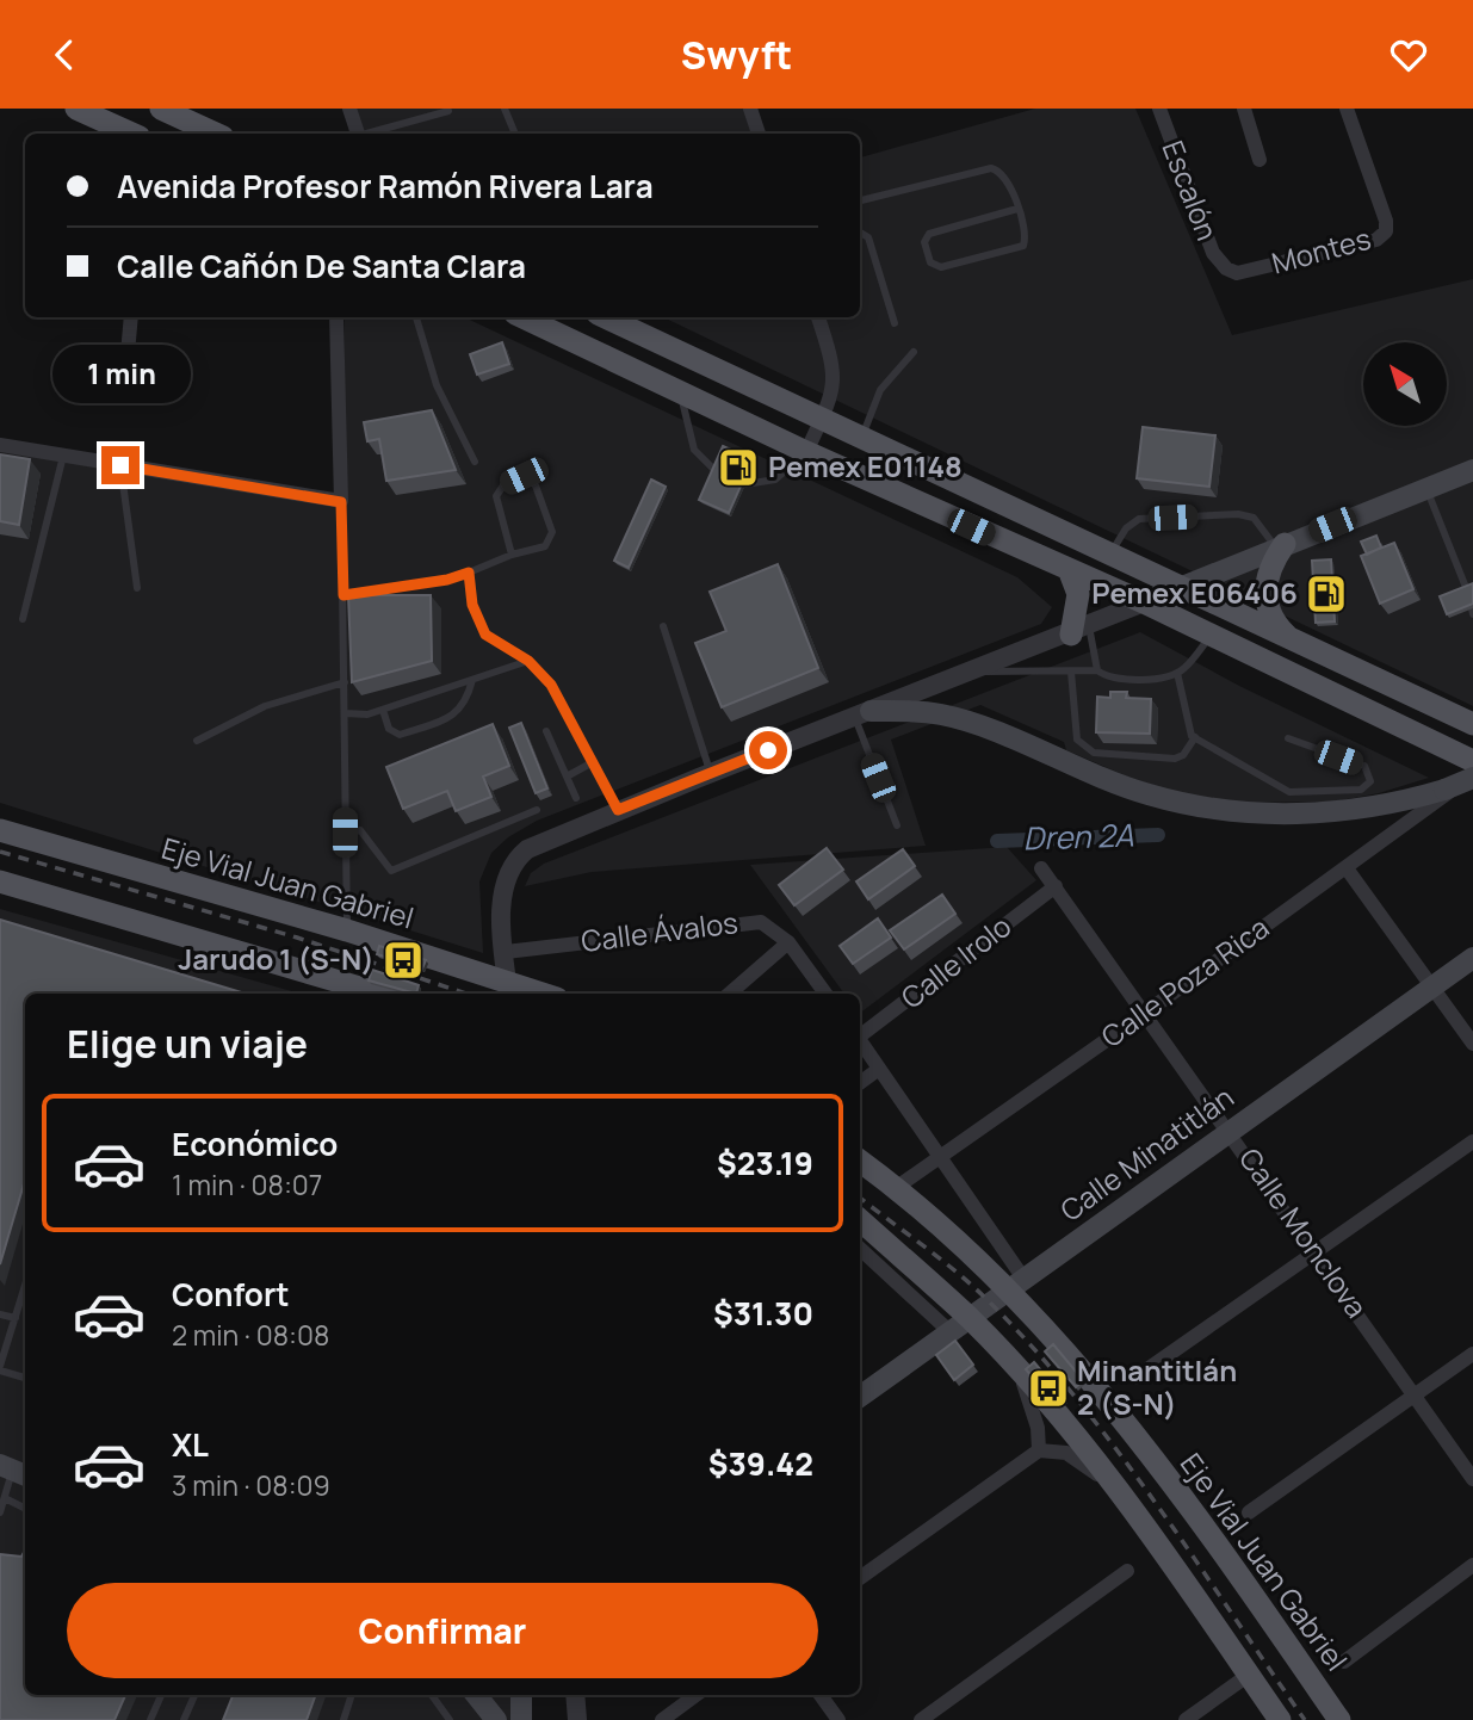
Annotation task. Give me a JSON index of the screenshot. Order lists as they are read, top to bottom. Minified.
{"streets":{"main road":["Eje Vial Juan Gabriel","Calle Minatitlán"],"street":["Escalón","Montes","Calle Ávalos","Calle Irolo","Calle Poza Rica","Calle Monclova"]},"crossings":[["Escalón","Montes"],["Eje Vial Juan Gabriel","Calle Poza Rica"],["Eje Vial Juan Gabriel","Calle Minatitlán"],["Calle Irolo","Calle Monclova"],["Calle Poza Rica","Calle Monclova"],["Calle Minatitlán","Calle Monclova"]],"water":["Dren 2A"],"places":{"fuel station":["Pemex E01148","Pemex E06406"],"bus stop":["Jarudo 1 (S-N)","Minantitlán 2 (S-N)"]},"north":"top left","page":{"header":"Swyft","banner":["Avenida Profesor Ramón Rivera Lara","Calle Cañón De Santa Clara"],"bubble":"1 min","heading":"Elige un viaje","list":[{"name":"Económico","note":"1 min · 08:07","value":"$23.19"},{"name":"Confort","note":"2 min · 08:08","value":"$31.30"},{"name":"XL","note":"3 min · 08:09","value":"$39.42"}],"buttons":"Confirmar"}}
